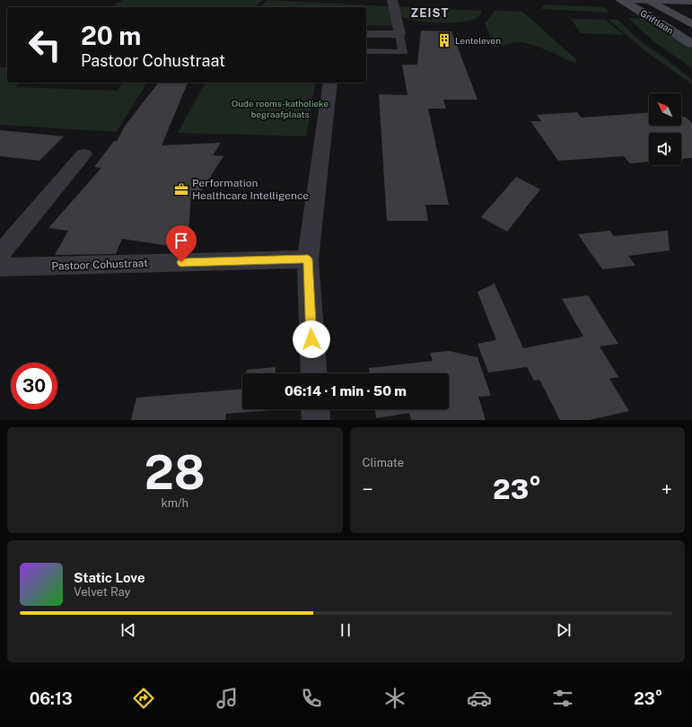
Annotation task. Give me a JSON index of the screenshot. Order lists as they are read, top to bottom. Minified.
{"streets":{"street":["Griftlaan","Pastoor Cohustraat"]},"districts":["ZEIST"],"parks":["Oude rooms-katholieke begraafplaats"],"places":{"building":["Lenteleven"],"office":["Performation Healthcare Intelligence"]},"north":"top left","page":{"turn":["20 m","Pastoor Cohustraat"],"limit":"30","trip":"06:14 · 1 min · 50 m","tile":[["28","km/h"],"Climate"],"heat":["−","23°","+"],"song":["Static Love","Velvet Ray"],"tabs":["06:13","23°"]}}
